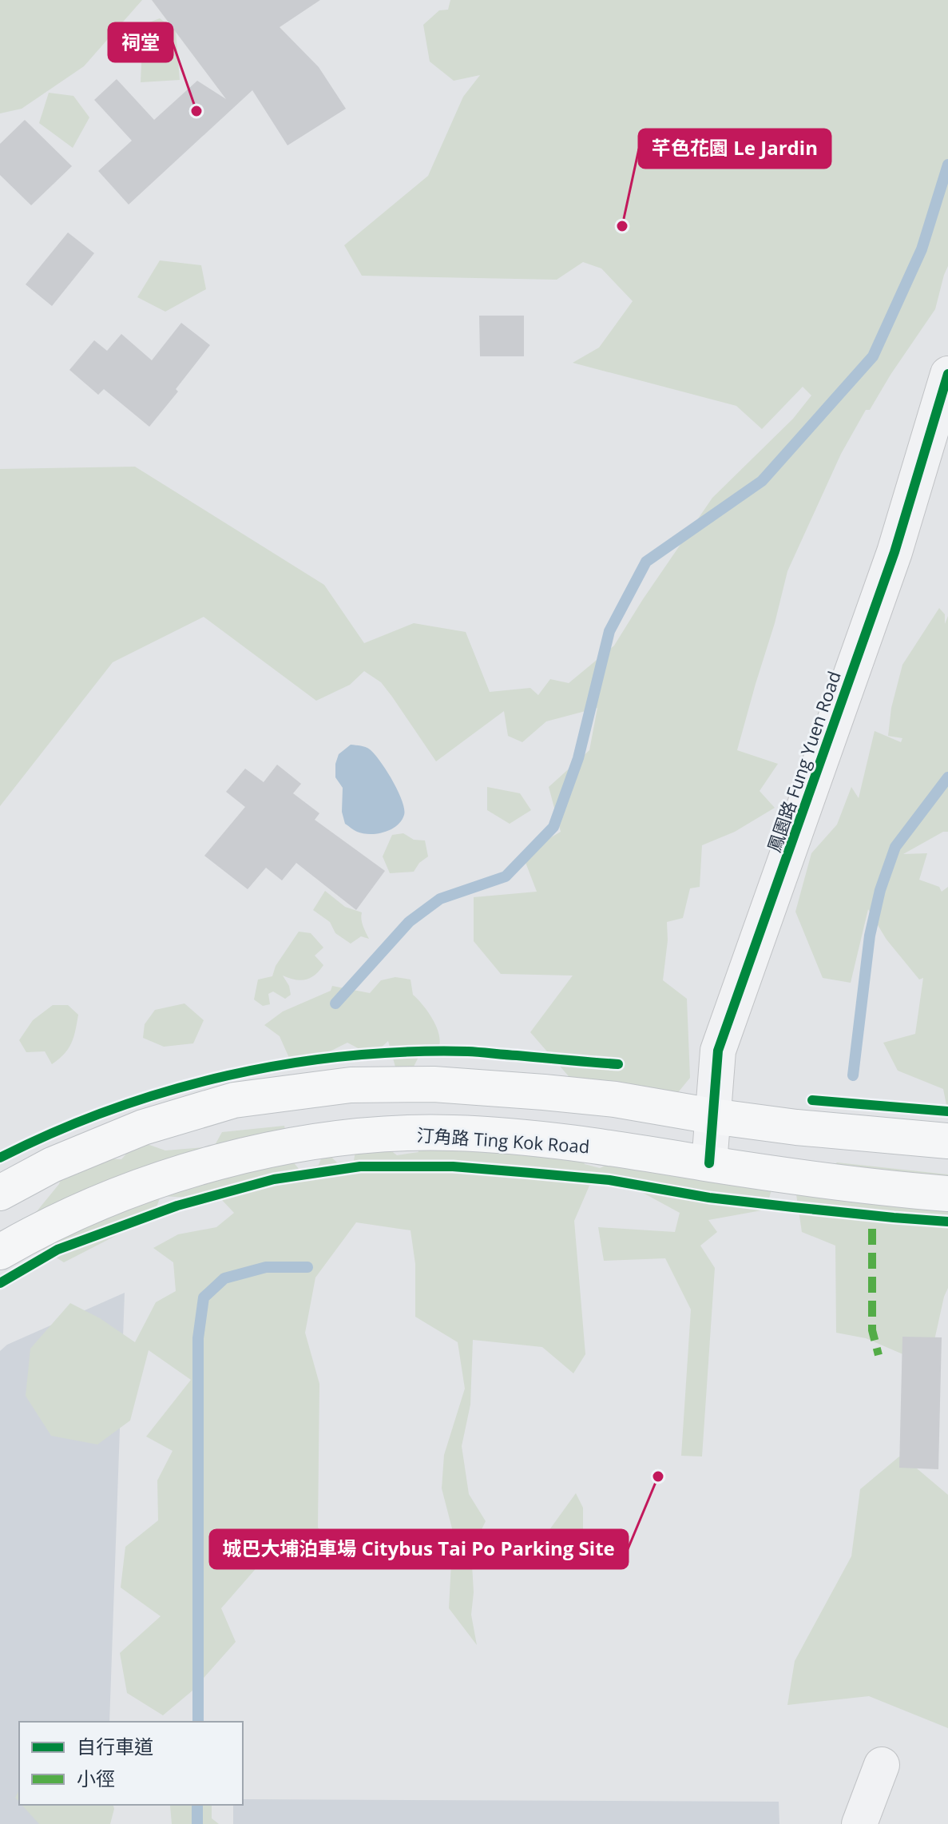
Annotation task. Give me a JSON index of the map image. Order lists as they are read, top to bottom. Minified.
{"streets":{"main road":["汀角路 Ting Kok Road"],"street":["鳳園路 Fung Yuen Road"]},"crossings":[["鳳園路 Fung Yuen Road","汀角路 Ting Kok Road"]],"places":["祠堂","芊色花園 Le Jardin","城巴大埔泊車場 Citybus Tai Po Parking Site"],"legend":["自行車道","小徑"]}
